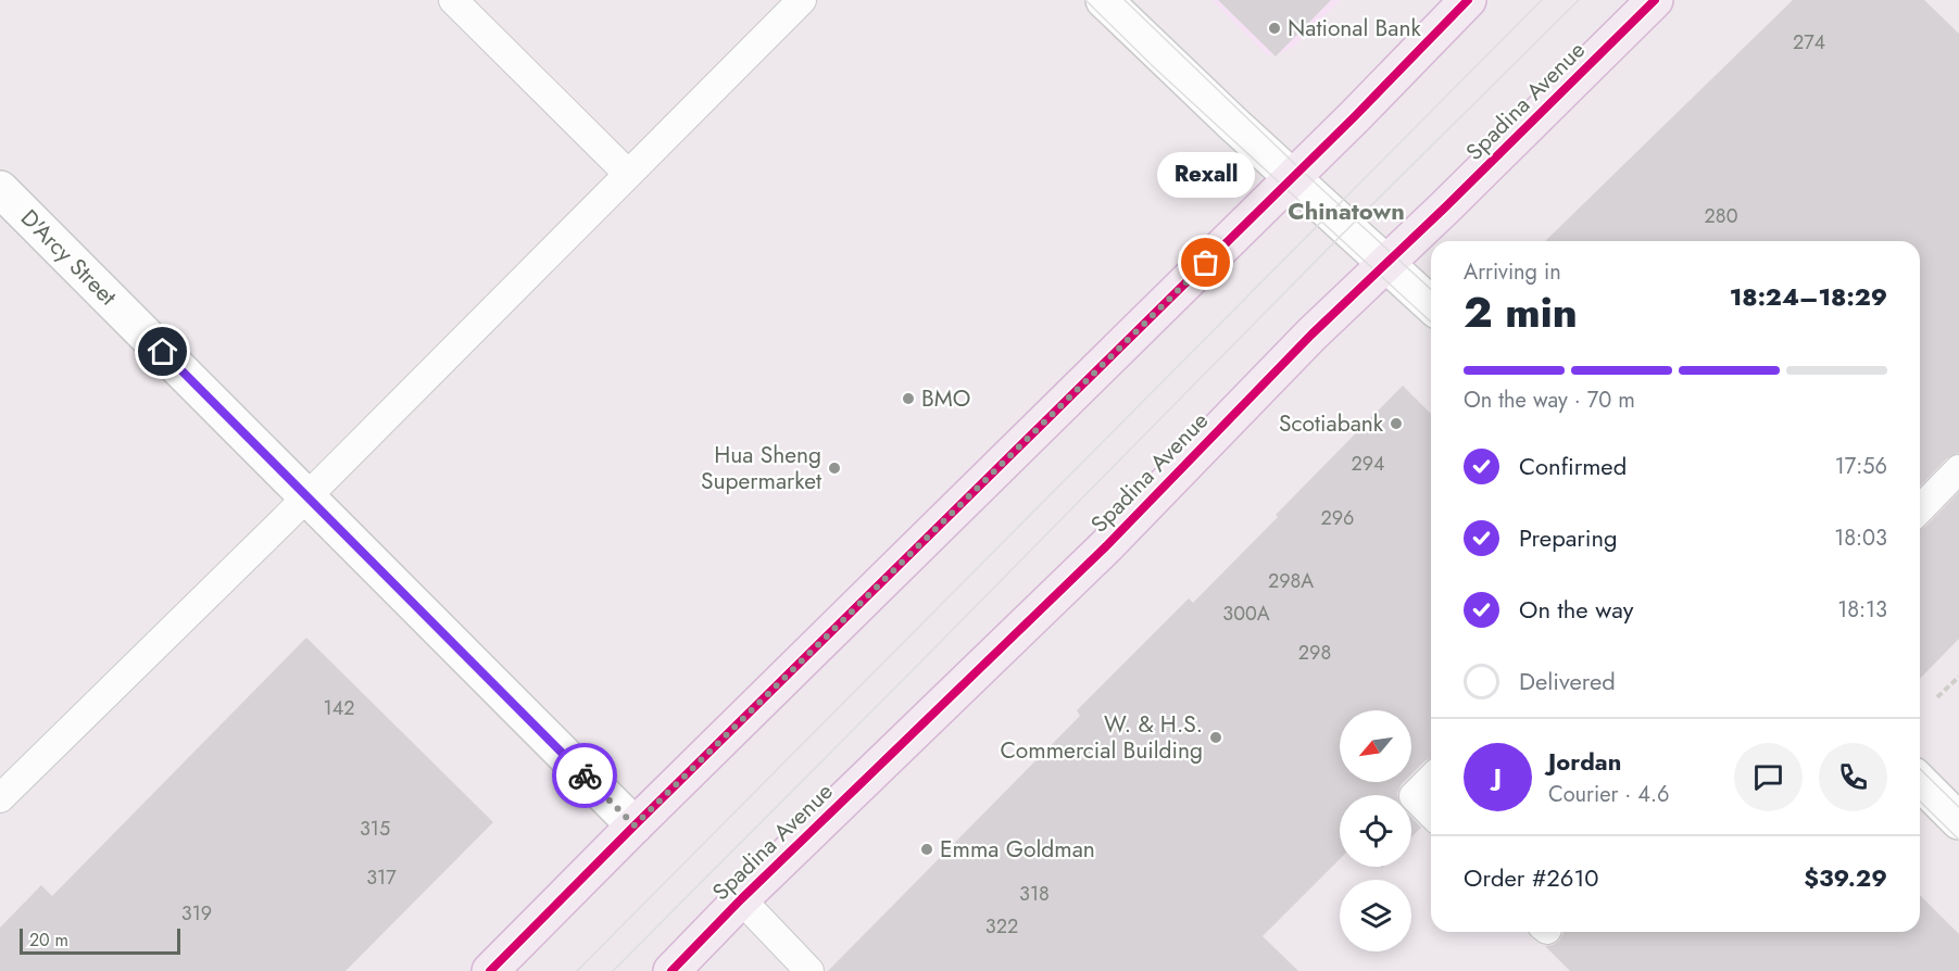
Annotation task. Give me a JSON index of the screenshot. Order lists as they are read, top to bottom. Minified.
{"streets":{"main road":["Spadina Avenue"],"street":["D'Arcy Street"]},"districts":["Chinatown"],"places":["National Bank","Rexall","BMO","Scotiabank","Hua Sheng Supermarket","W. & H.S. Commercial Building","Emma Goldman"],"house_numbers":["274","280","294","296","298A","300A","298","142","315","317","318","319","322"],"scale_bar":"20 m","north":"bottom left","page":{"bubble":"Rexall","heading":["2 min","Arriving in","18:24–18:29"],"panel":["Jordan","Courier · 4.6","Order #2610","$39.29"],"bar":"On the way · 70 m","list":[["Confirmed","17:56"],["Preparing","18:03"],["On the way","18:13"],"Delivered"],"round":"J","scale":"20 m"}}
